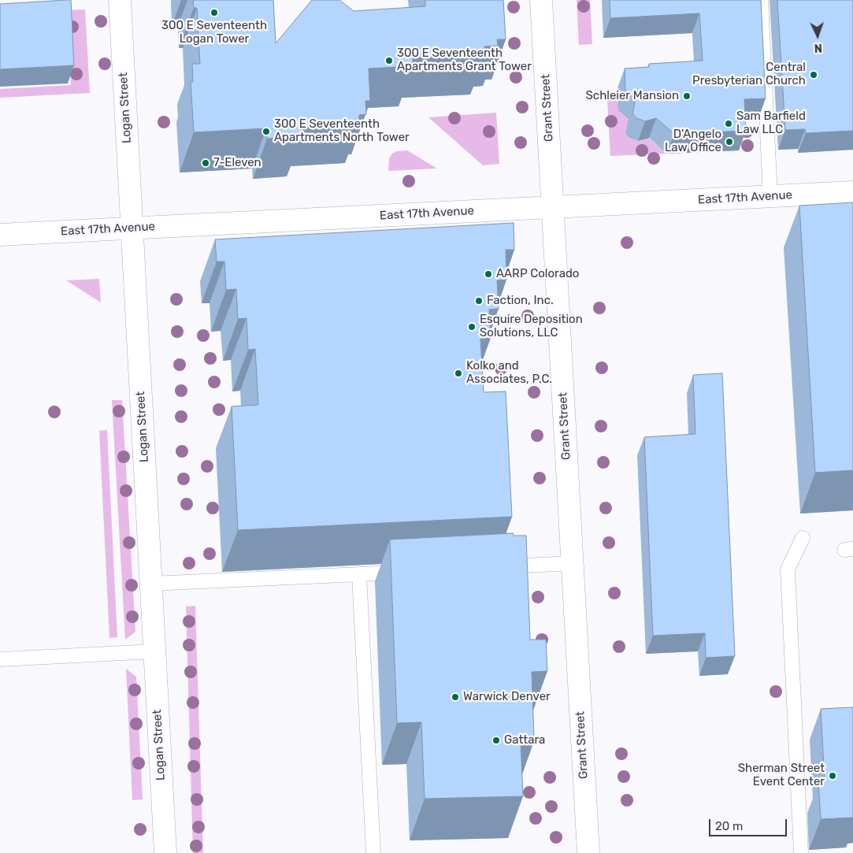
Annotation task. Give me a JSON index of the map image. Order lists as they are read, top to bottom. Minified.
{"streets":{"main road":["Logan Street","Grant Street","East 17th Avenue"]},"crossings":[["Logan Street","East 17th Avenue"],["Grant Street","East 17th Avenue"]],"places":["300 E Seventeenth Logan Tower","300 E Seventeenth Apartments Grant Tower","Central Presbyterian Church","Schleier Mansion","Sam Barfield Law LLC","300 E Seventeenth Apartments North Tower","D'Angelo Law Office","7-Eleven","AARP Colorado","Faction, Inc.","Esquire Deposition Solutions, LLC","Kolko and Associates, P.C.","Warwick Denver","Gattara","Sherman Street Event Center"],"scale_bar":"20 m","north":"bottom"}
